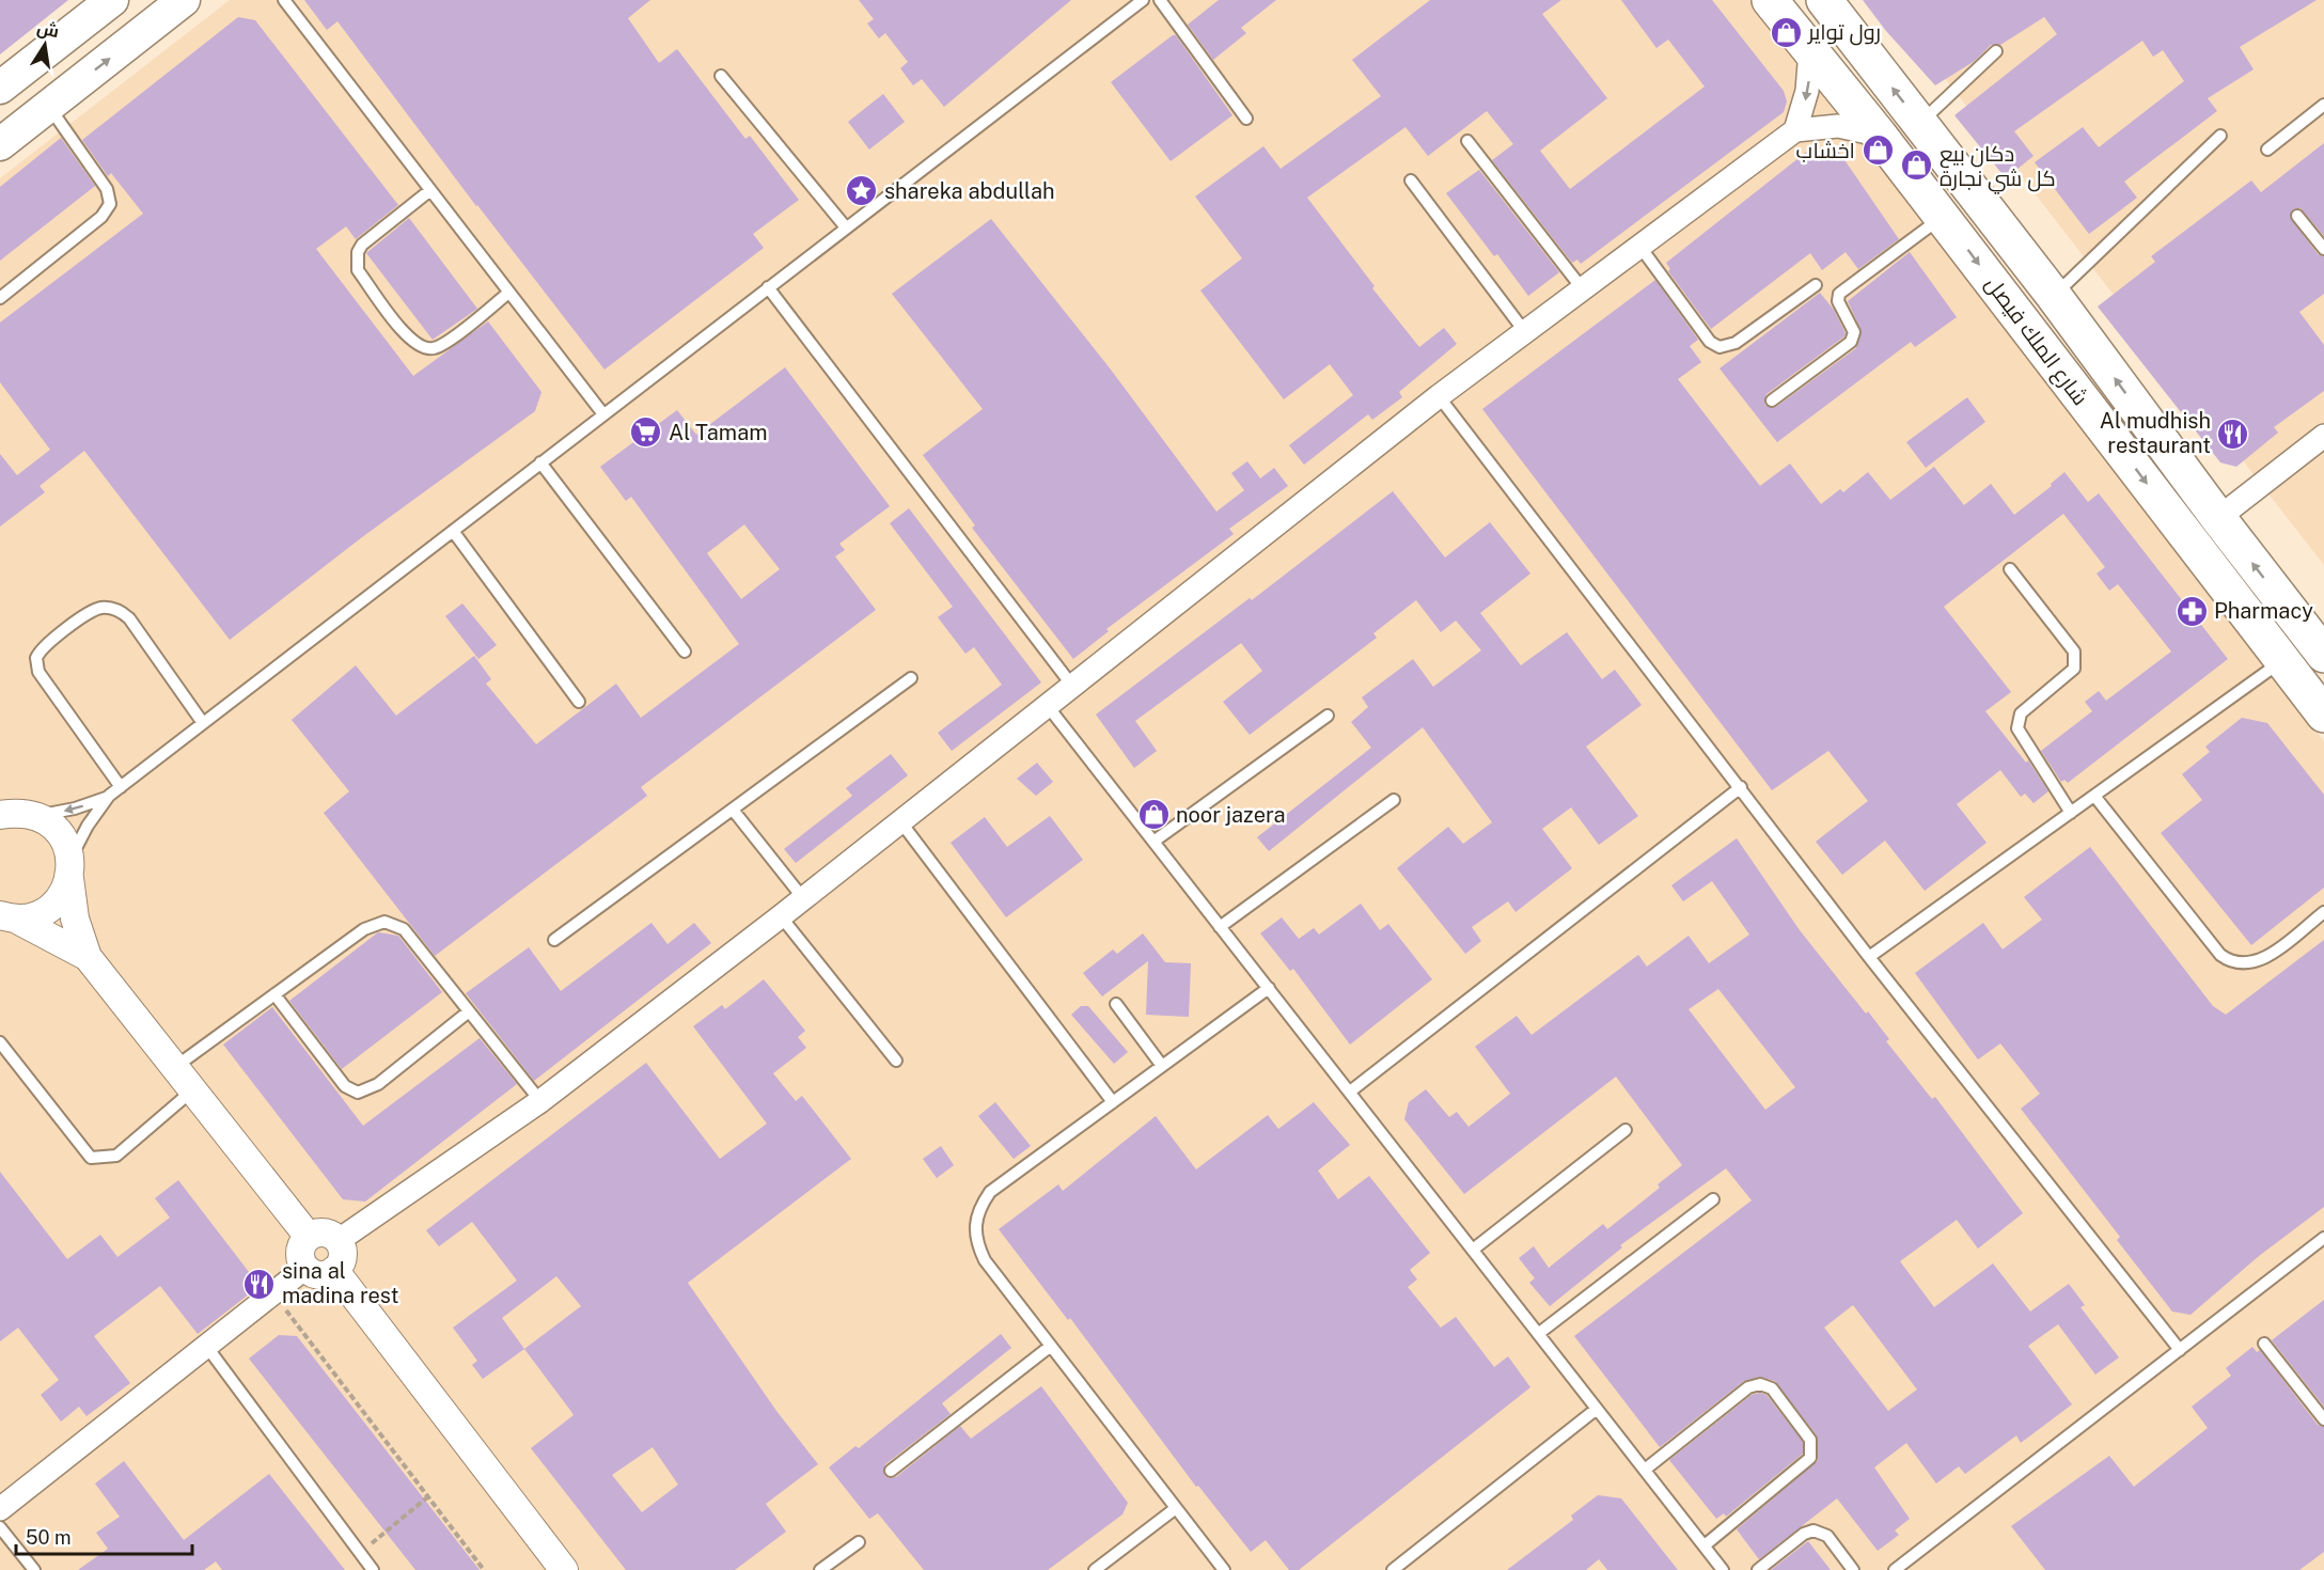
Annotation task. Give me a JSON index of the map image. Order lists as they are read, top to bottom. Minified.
{"streets":{"main road":["شارع الملك فيصل"]},"places":{"shop":["رول تواير","اخشاب","دكان بيع كل شي نجارة","noor jazera"],"place":["shareka abdullah"],"supermarket":["Al Tamam"],"restaurant":["Al mudhish restaurant","sina al madina rest"],"pharmacy":["Pharmacy"]},"scale_bar":"50 m","north":"top"}
